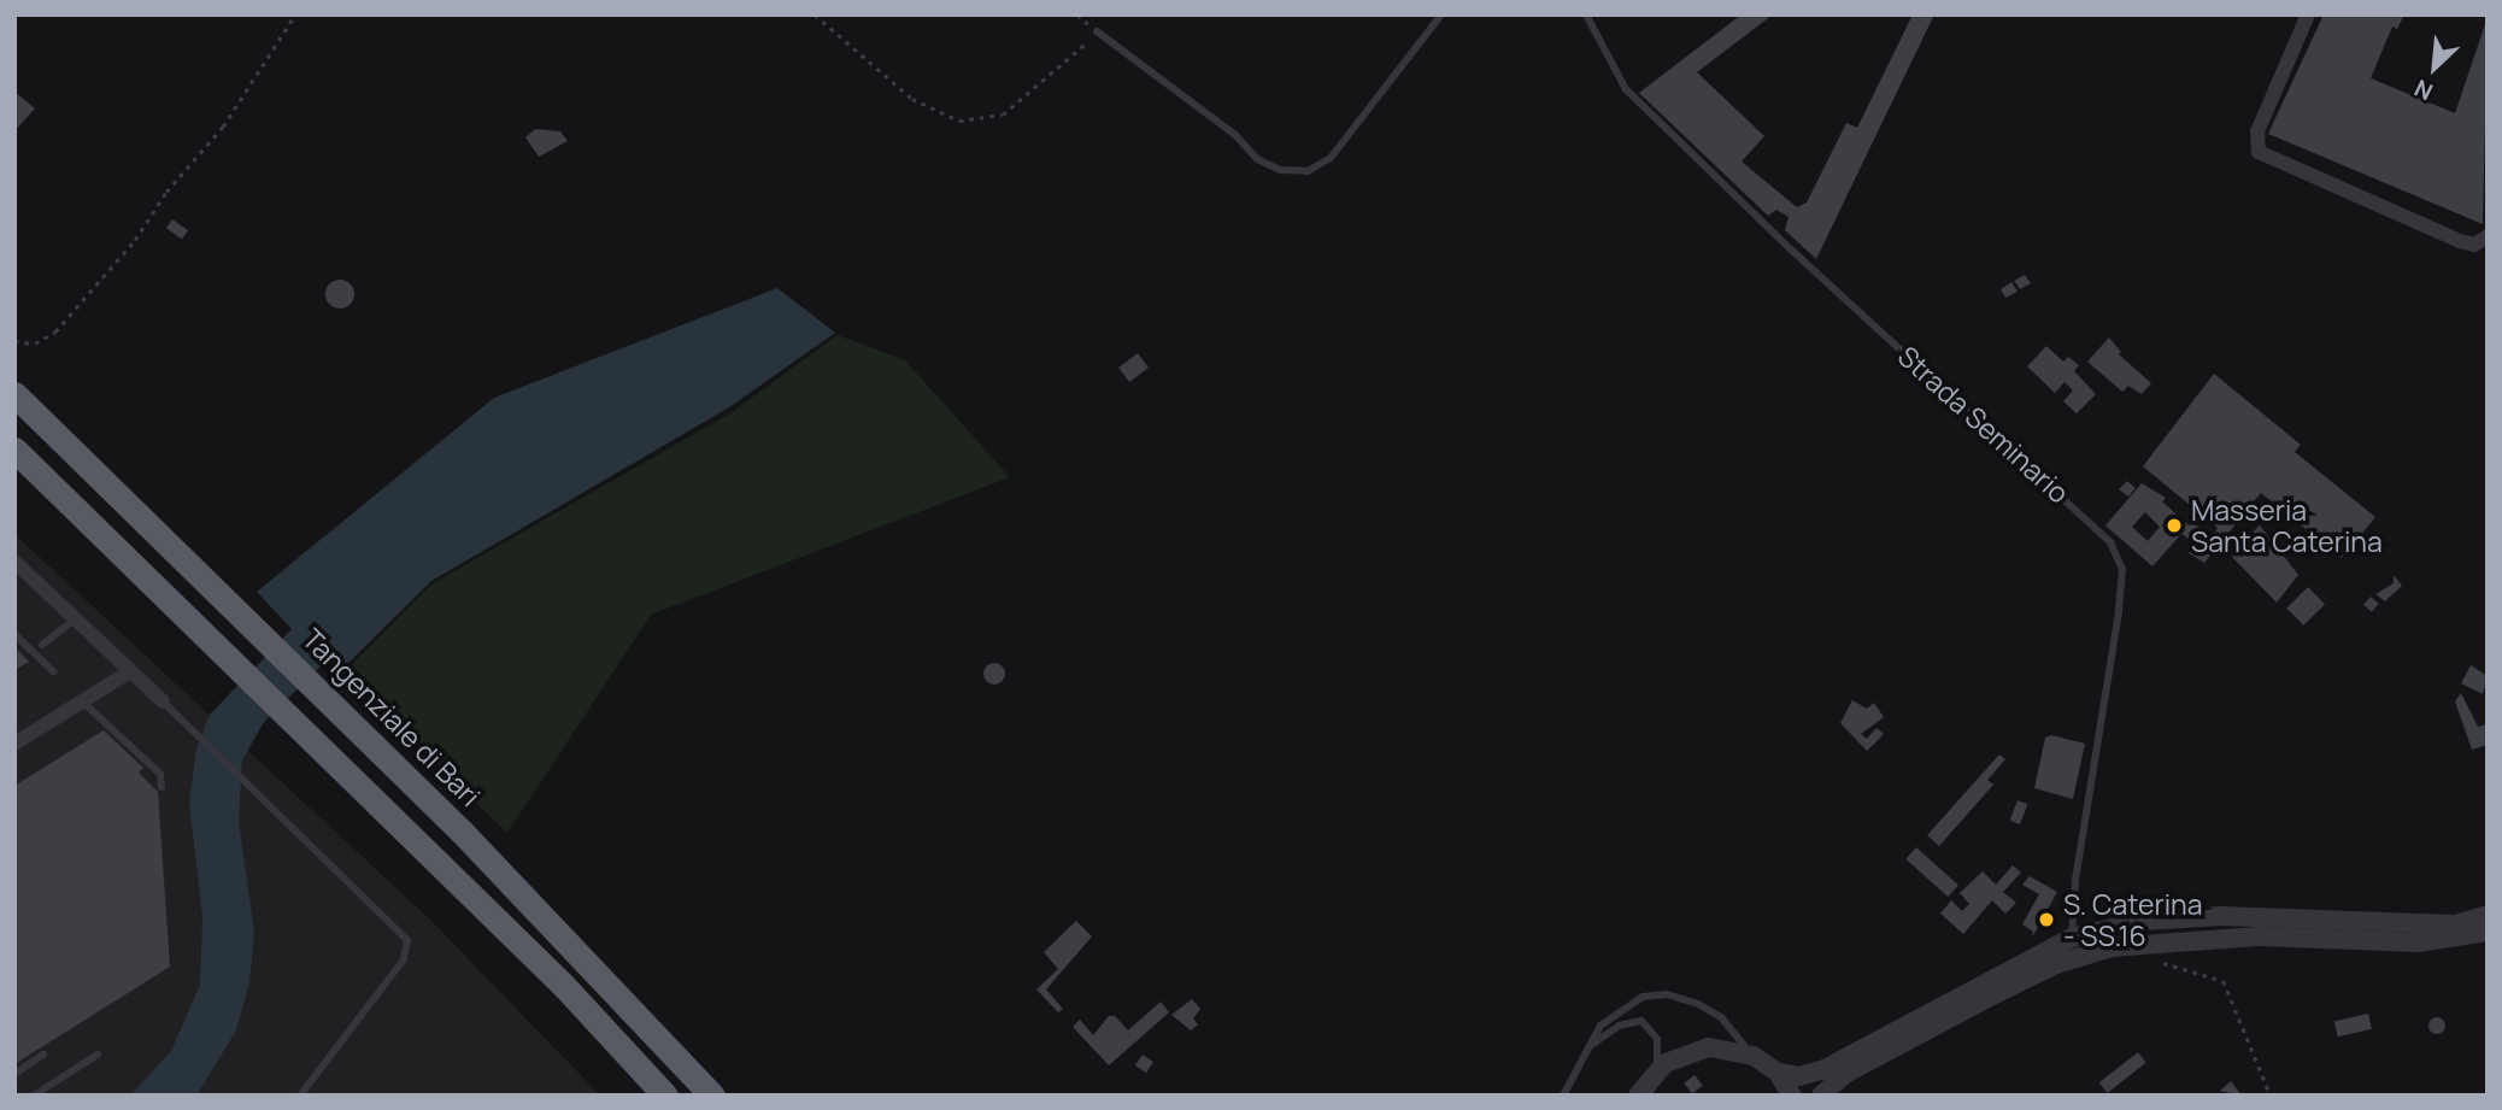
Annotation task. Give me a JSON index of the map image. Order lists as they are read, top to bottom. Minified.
{"streets":{"highway":["Tangenziale di Bari"],"lane":["Strada Seminario"]},"places":["Masseria Santa Caterina","S. Caterina - SS.16"],"north":"bottom left"}
